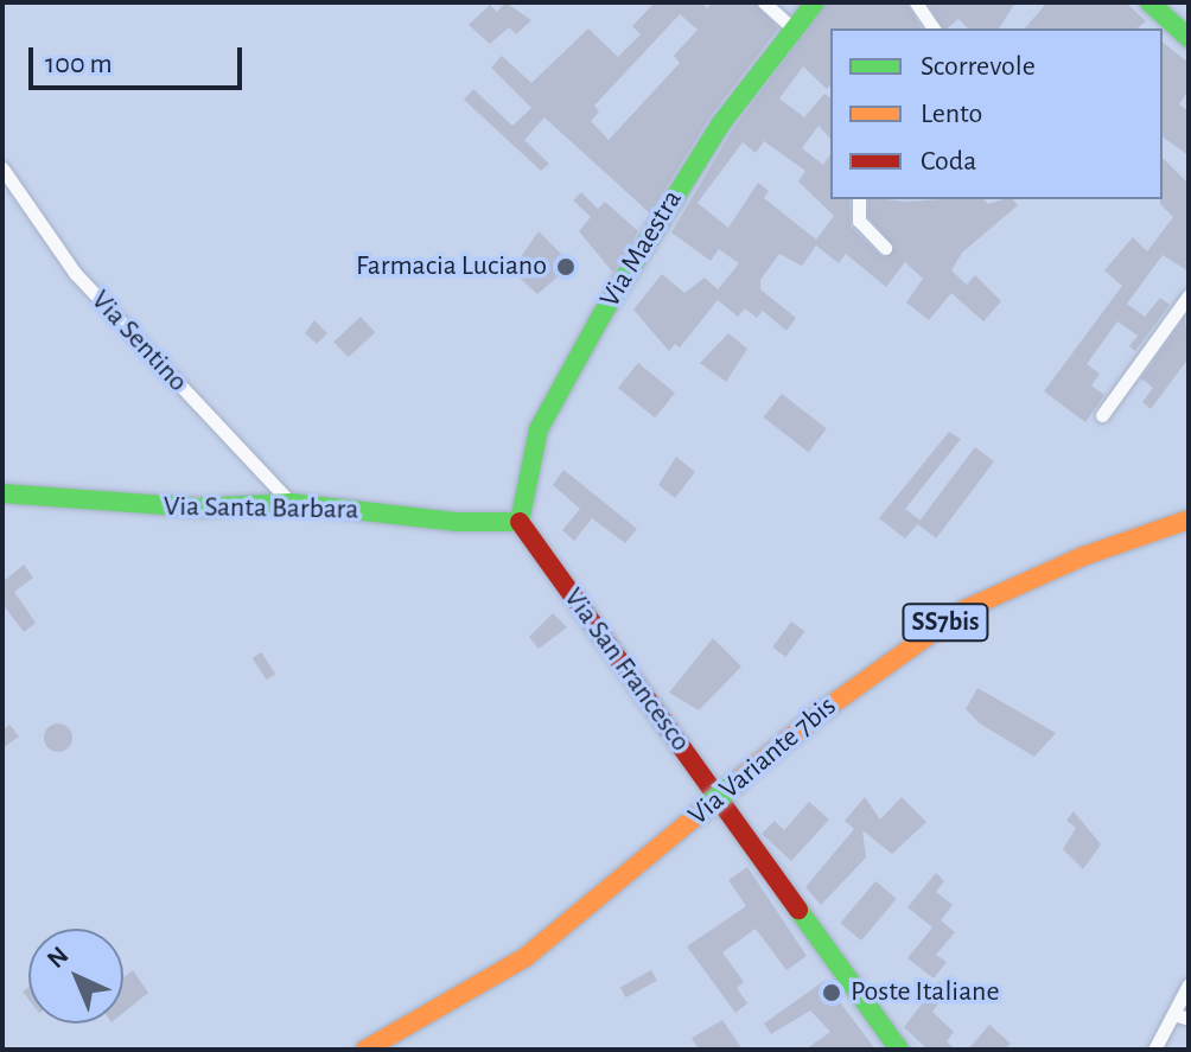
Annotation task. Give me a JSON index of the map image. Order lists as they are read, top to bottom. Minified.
{"streets":{"street":["Via Maestra","Via Sentino","Via Santa Barbara","SS7bis","Via San Francesco","Via Variante 7bis"]},"crossings":[["Via Maestra","Via Santa Barbara"],["Via Maestra","Via San Francesco"],["Via Sentino","Via Santa Barbara"],["Via Santa Barbara","Via San Francesco"]],"places":["Farmacia Luciano","Poste Italiane"],"legend":["Scorrevole","Lento","Coda"],"scale_bar":"100 m","north":"top left"}
